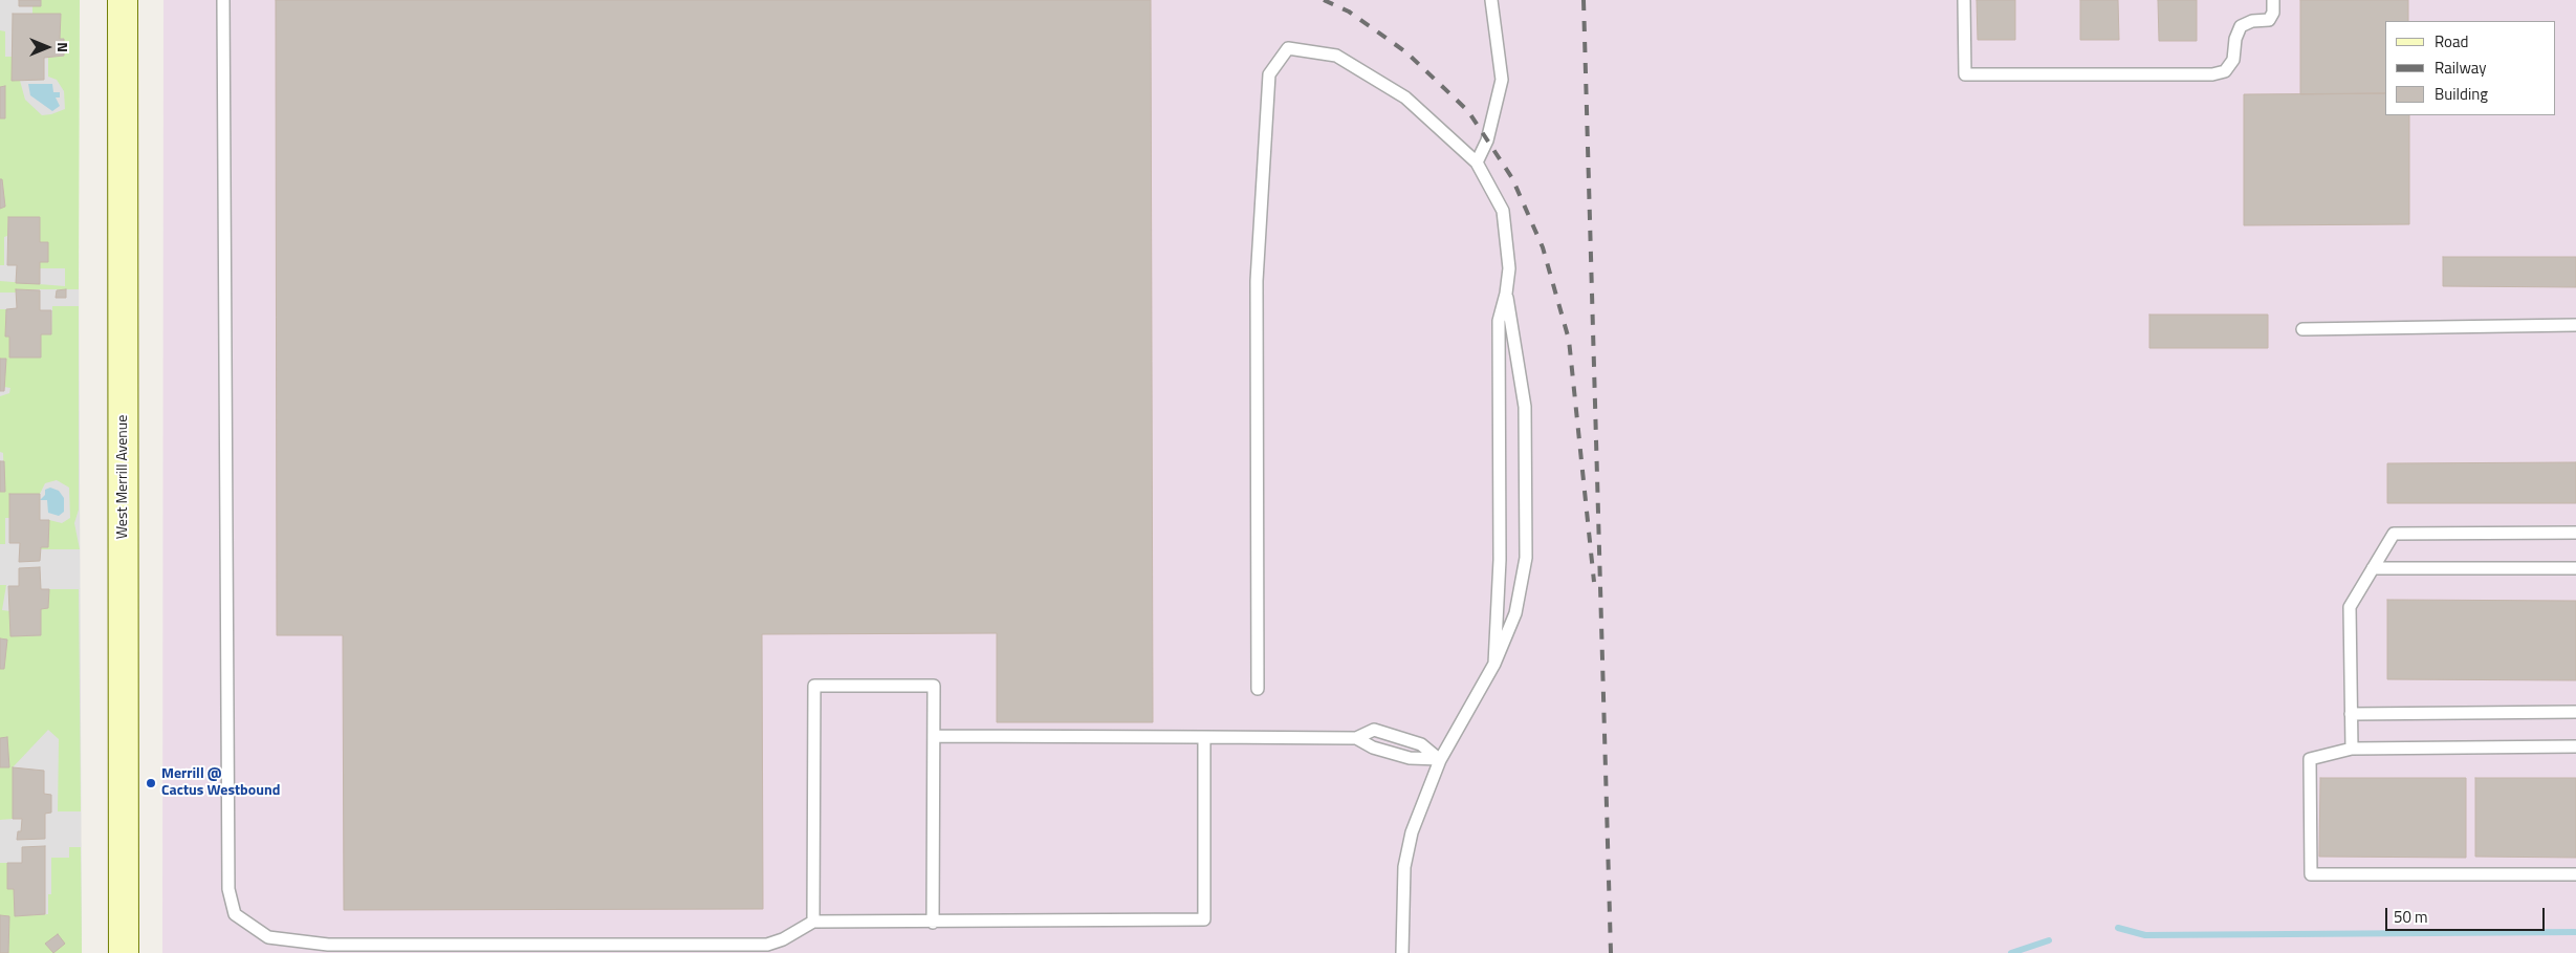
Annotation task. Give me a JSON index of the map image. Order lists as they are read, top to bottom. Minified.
{"streets":{"main road":["West Merrill Avenue"]},"places":["Merrill @ Cactus Westbound"],"legend":["Road","Railway","Building"],"scale_bar":"50 m","north":"right"}
